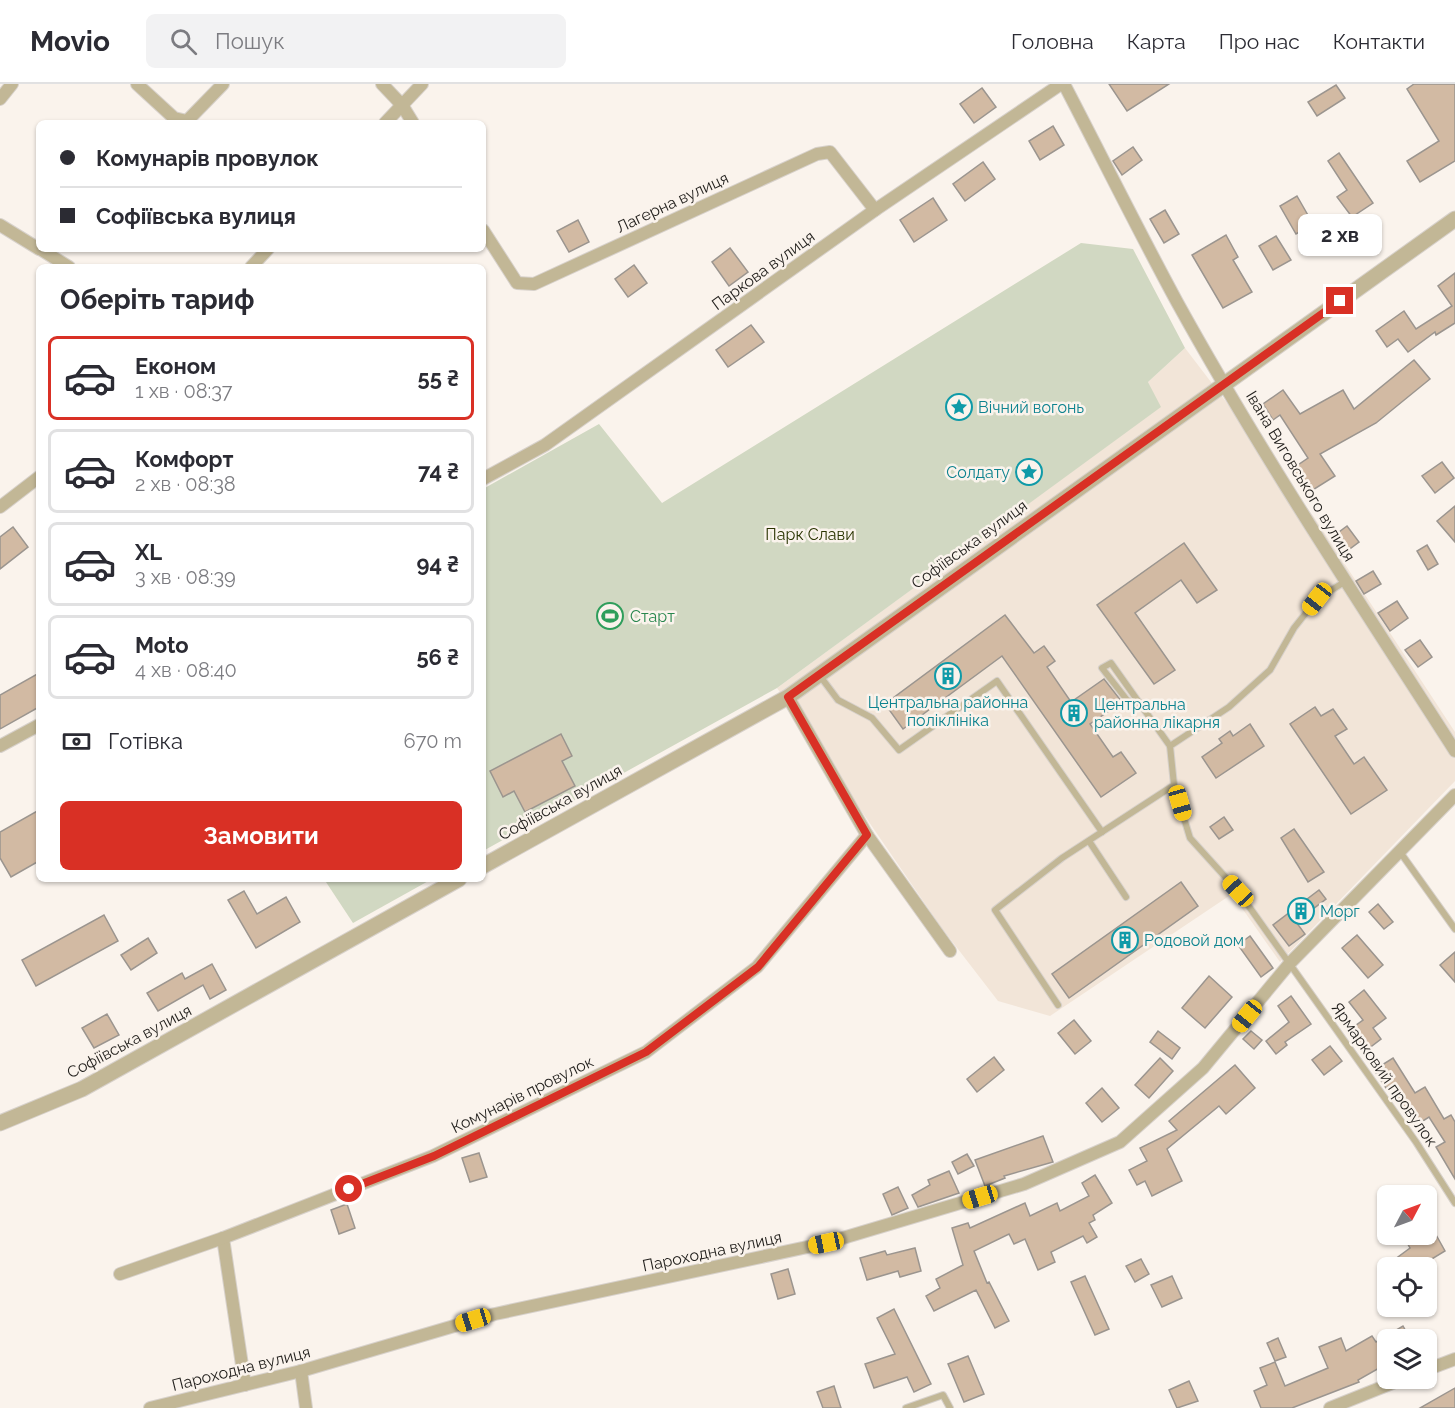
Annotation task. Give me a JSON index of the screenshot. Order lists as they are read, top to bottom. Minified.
{"streets":{"street":["Лагерна вулиця","Паркова вулиця","Івана Виговського вулиця","Софіївська вулиця","Комунарів провулок","Пароходна вулиця"],"lane":["Ярмарковий провулок"]},"crossings":[["Лагерна вулиця","Паркова вулиця"],["Паркова вулиця","Івана Виговського вулиця"],["Івана Виговського вулиця","Софіївська вулиця"],["Ярмарковий провулок","Пароходна вулиця"]],"parks":["Парк Слави"],"places":{"place":["Вічний вогонь","Солдату"],"sports":["Старт"],"building":["Центральна районна поліклініка","Центральна районна лікарня","Морг","Родовой дом"]},"north":"top right","page":{"header":"Movio","search":"Пошук","nav":["Головна","Карта","Про нас","Контакти"],"banner":["Комунарів провулок","Софіївська вулиця"],"bubble":"2 хв","heading":"Оберіть тариф","list":[{"name":"Економ","note":"1 хв · 08:37","value":"55 ₴"},{"name":"Комфорт","note":"2 хв · 08:38","value":"74 ₴"},{"name":"XL","note":"3 хв · 08:39","value":"94 ₴"},{"name":"Moto","note":"4 хв · 08:40","value":"56 ₴"}],"pay":["Готівка","670 m"],"buttons":"Замовити"}}
